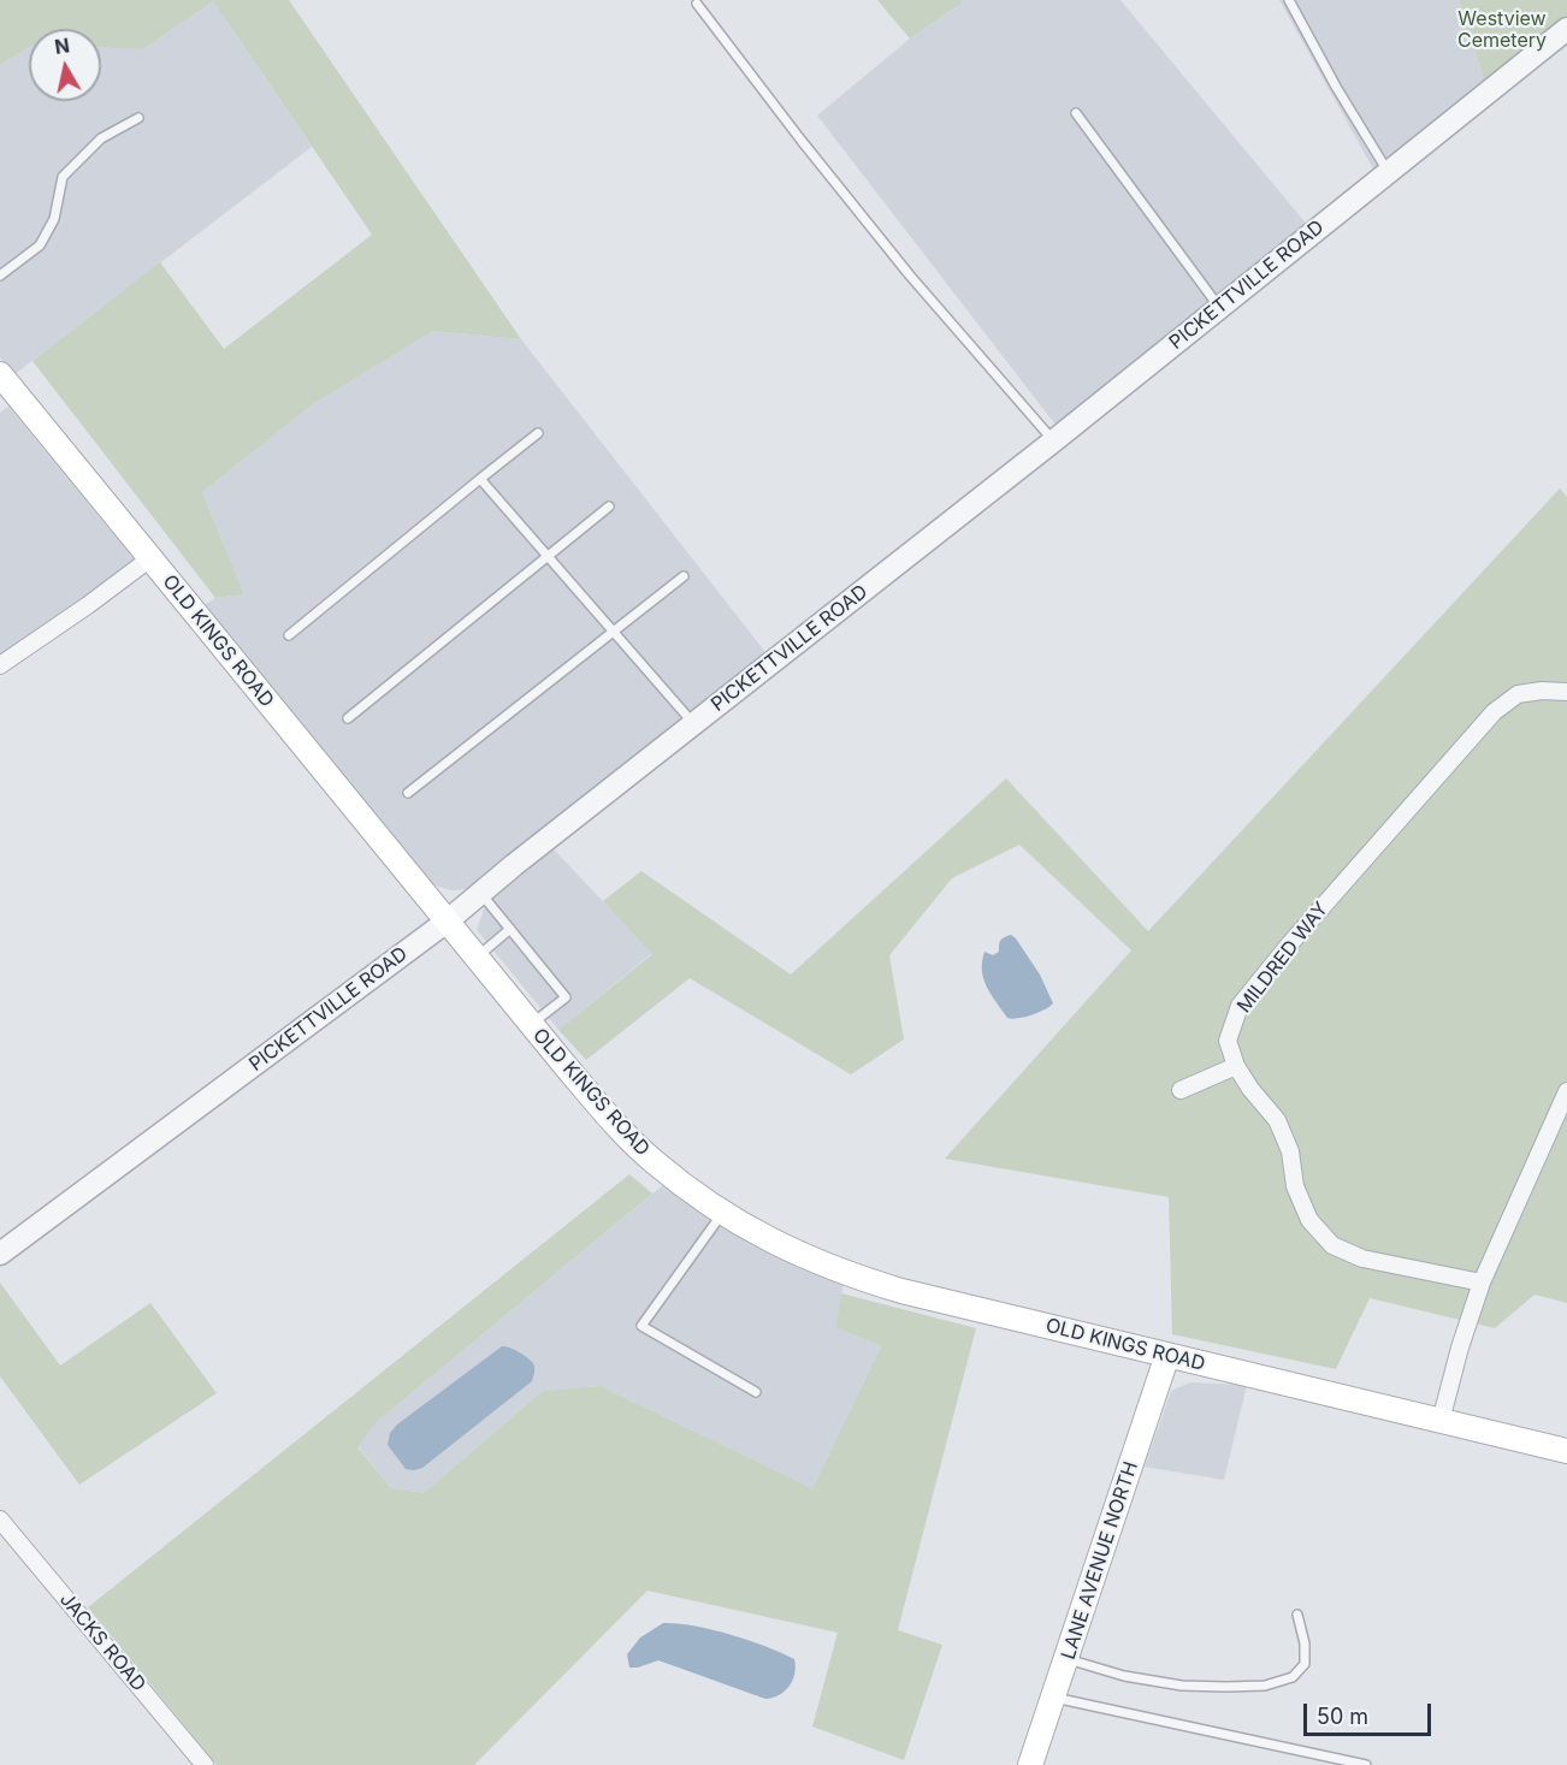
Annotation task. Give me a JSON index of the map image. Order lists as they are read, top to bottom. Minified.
{"streets":{"main road":["OLD KINGS ROAD","LANE AVENUE NORTH"],"street":["PICKETTVILLE ROAD","MILDRED WAY","JACKS ROAD"]},"crossings":[["PICKETTVILLE ROAD","OLD KINGS ROAD"],["OLD KINGS ROAD","LANE AVENUE NORTH"]],"parks":["Westview Cemetery"],"scale_bar":"50 m","north":"top"}
